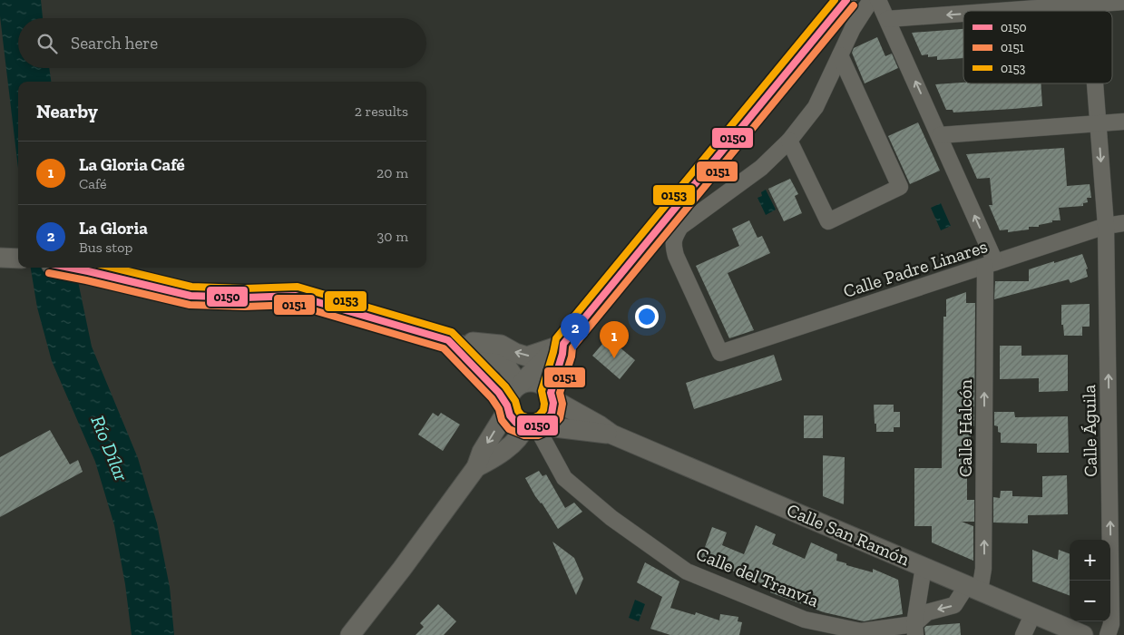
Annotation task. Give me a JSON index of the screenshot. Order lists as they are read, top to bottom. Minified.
{"streets":{"street":["Calle Padre Linares","Calle Halcón","Calle Águila","Calle San Ramón","Calle del Tranvía"]},"crossings":[["Calle Padre Linares","Calle Halcón"],["Calle Padre Linares","Calle Águila"],["Calle Halcón","Calle San Ramón"],["Calle San Ramón","Calle del Tranvía"]],"one_way":["Calle Halcón"],"water":["Río Dílar"],"lines":["transit line 0150","transit line 0153","transit line 0151"],"legend":["0150","0151","0153"],"page":{"search":"Search here","heading":["Nearby","2 results"],"list":[{"mark":"1","name":"La Gloria Café","note":"Café","value":"20 m"},{"mark":"2","name":"La Gloria","note":"Bus stop","value":"30 m"}],"pins":["2","1"],"map_buttons":["+","−"]}}
